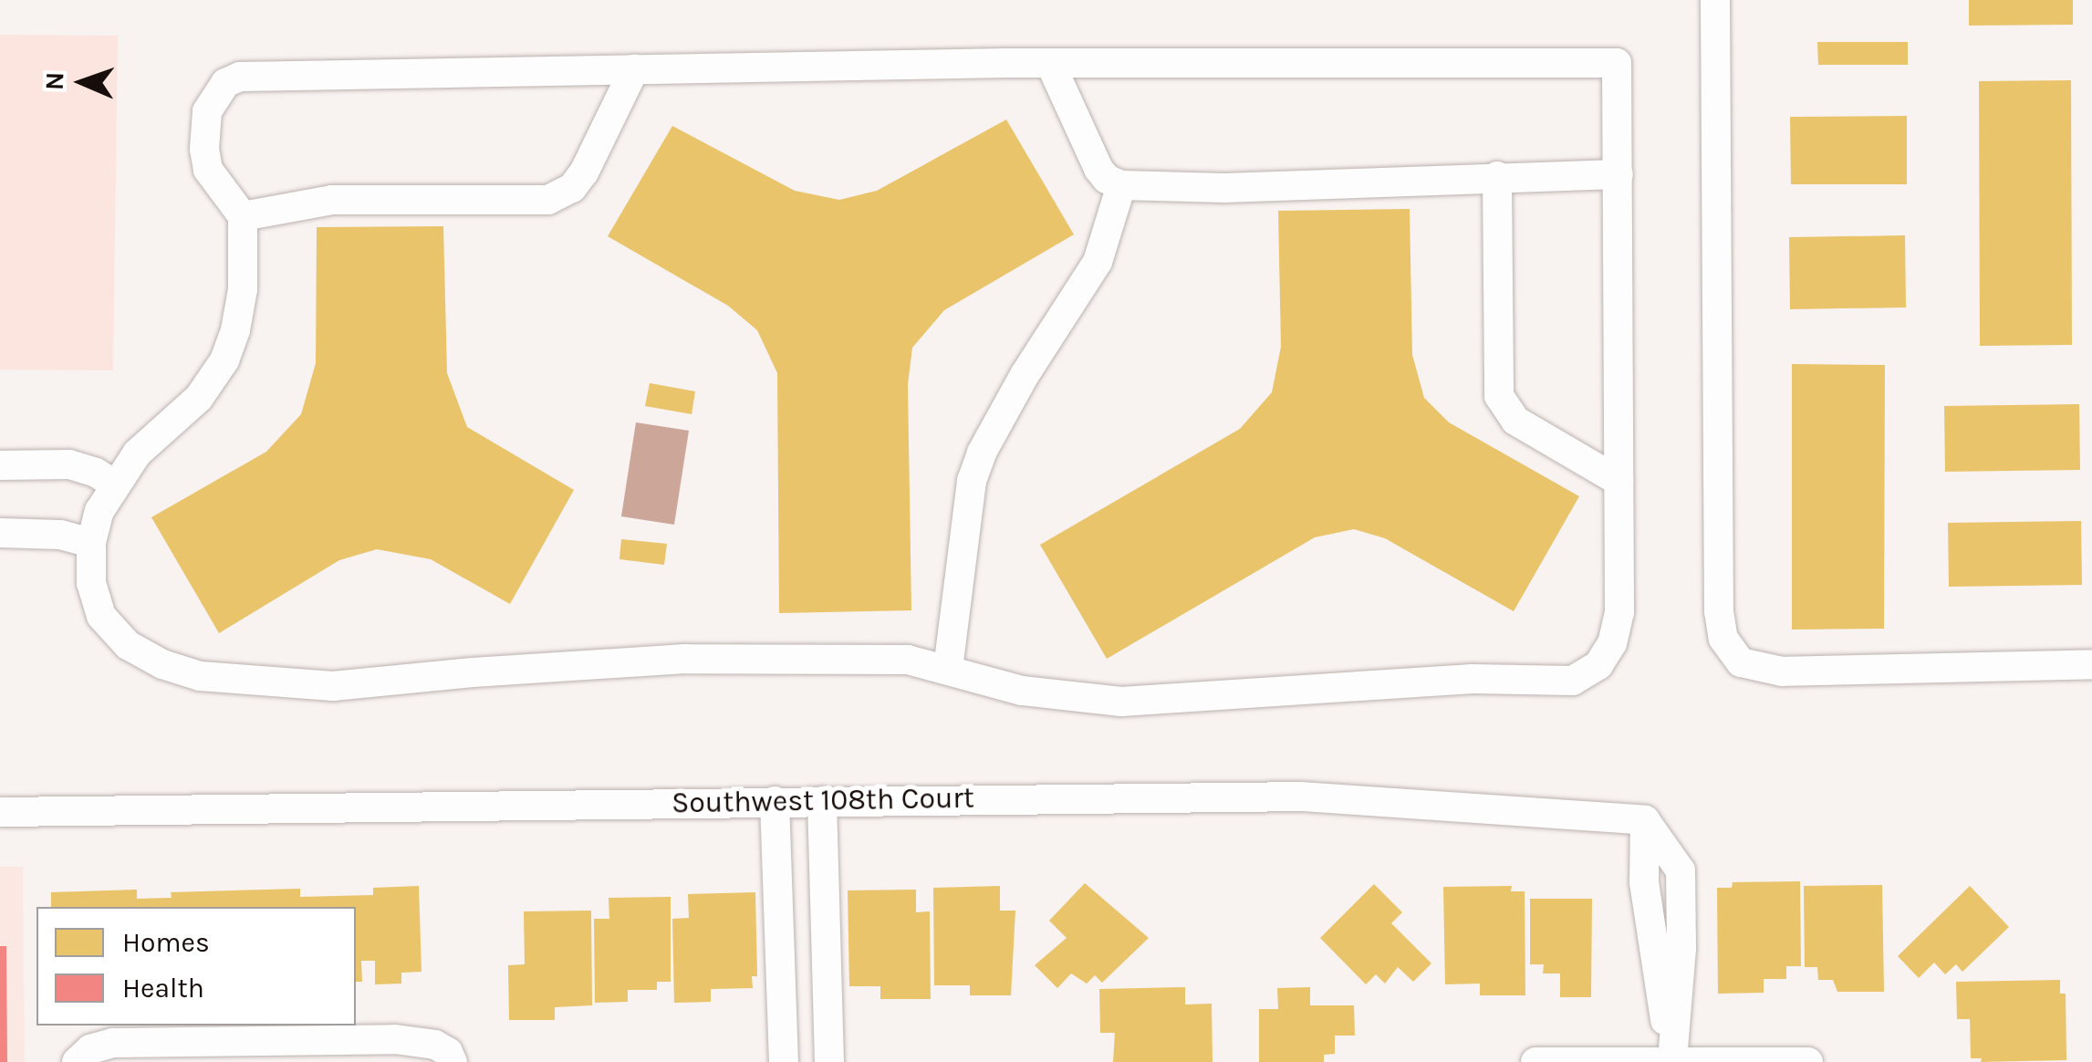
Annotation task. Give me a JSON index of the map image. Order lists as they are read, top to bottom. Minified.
{"streets":{"street":["Southwest 108th Court"]},"legend":["Homes","Health"],"north":"left"}
